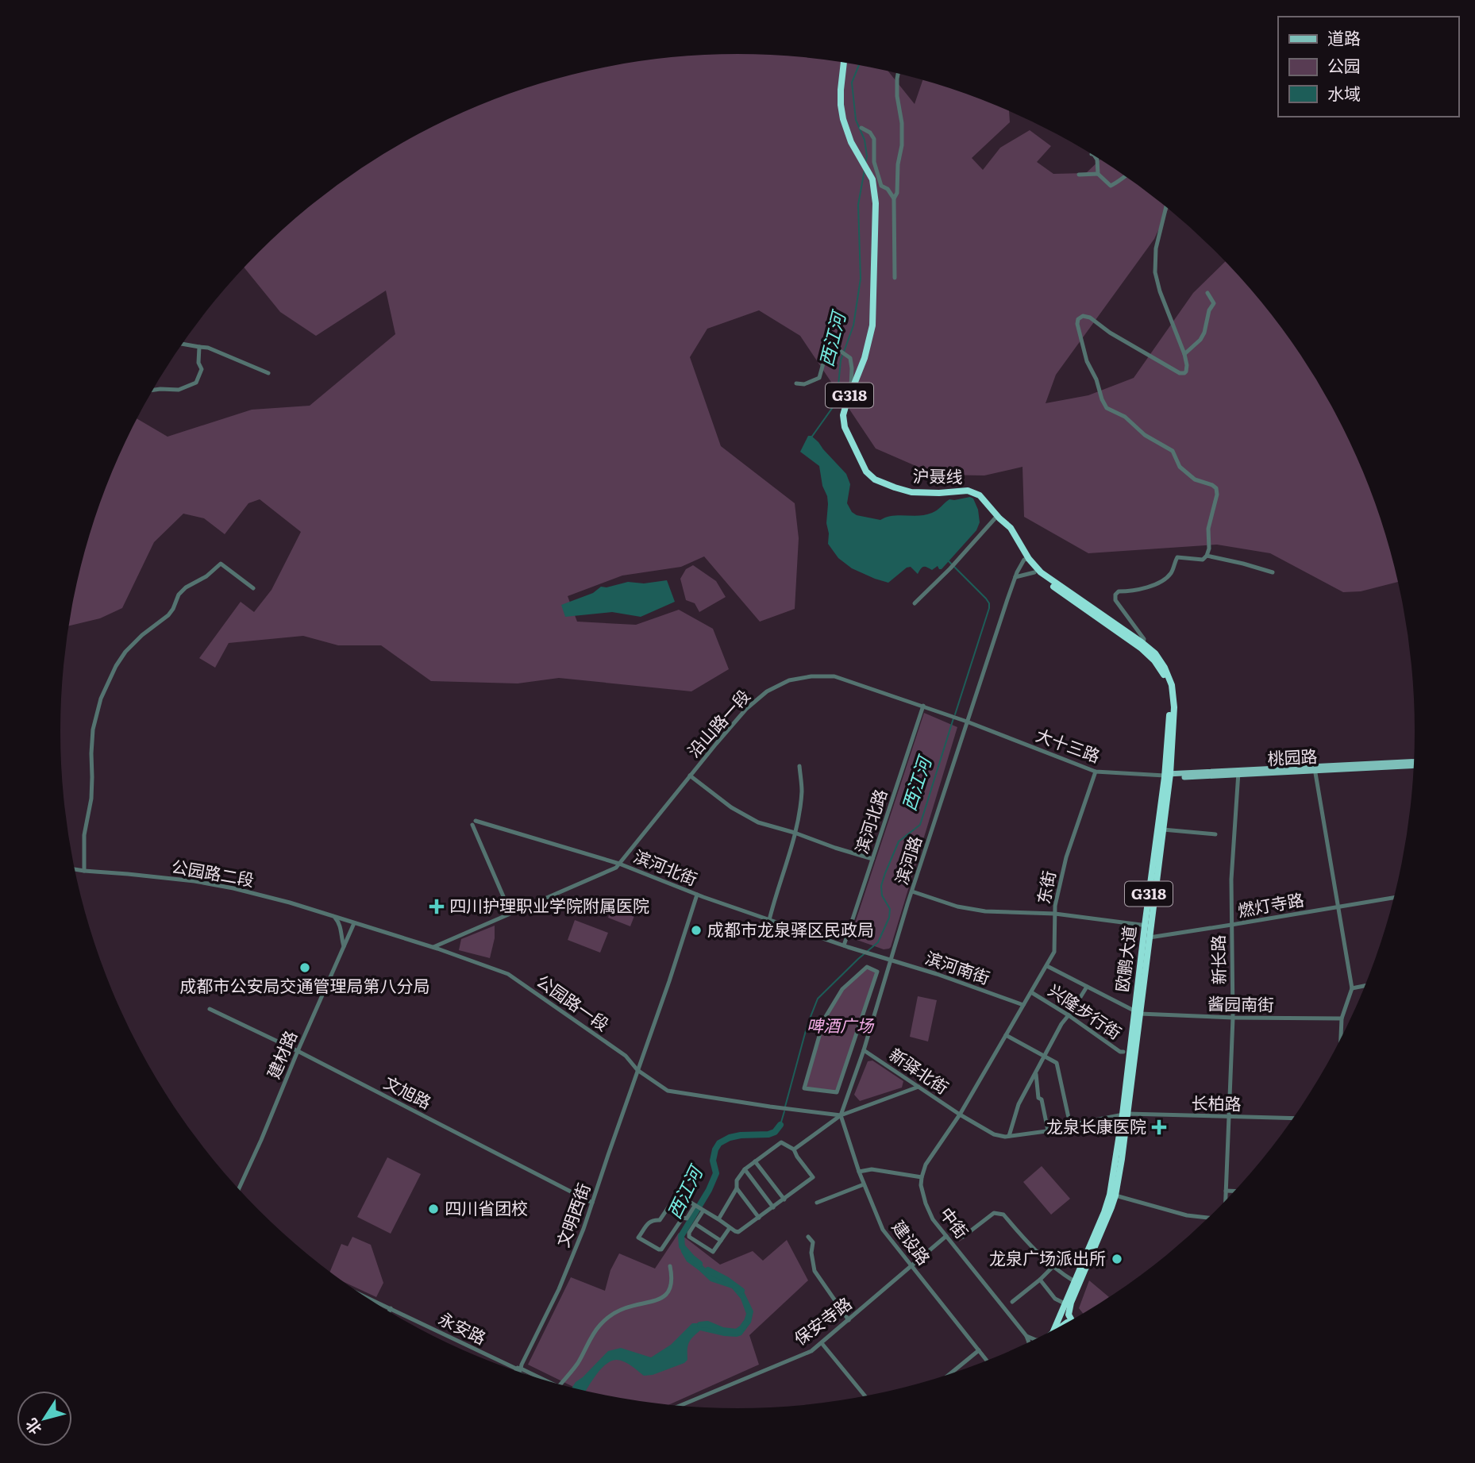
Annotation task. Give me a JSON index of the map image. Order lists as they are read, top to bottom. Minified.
{"streets":{"highway":["G318","沪聂线","欧鹏大道"],"main road":["桃园路"],"street":["沿山路一段","大十三路","滨河北路","滨河路","滨河北街","公园路二段","东街","燃灯寺路","新长路","滨河南街","公园路一段","酱园南街","兴隆步行街","建材路","新驿北街","文旭路","长柏路","文明西街","中街","建设路","保安寺路","永安路"]},"crossings":[["沪聂线","大十三路"],["沪聂线","桃园路"],["沪聂线","滨河路"],["沪聂线","欧鹏大道"],["沿山路一段","大十三路"],["沿山路一段","滨河北路"],["沿山路一段","滨河北街"],["大十三路","桃园路"],["大十三路","滨河路"],["大十三路","东街"],["大十三路","欧鹏大道"],["桃园路","欧鹏大道"],["桃园路","新长路"],["滨河北路","滨河北街"],["滨河路","欧鹏大道"],["滨河路","滨河南街"],["滨河路","公园路一段"],["滨河路","新驿北街"],["滨河路","建设路"],["滨河北街","滨河南街"],["滨河北街","文明西街"],["公园路二段","公园路一段"],["公园路二段","建材路"],["东街","滨河南街"],["东街","兴隆步行街"],["东街","新驿北街"],["燃灯寺路","欧鹏大道"],["燃灯寺路","新长路"],["欧鹏大道","酱园南街"],["欧鹏大道","长柏路"],["新长路","酱园南街"],["新长路","长柏路"],["公园路一段","建材路"],["公园路一段","文明西街"],["公园路一段","建设路"],["建材路","文旭路"],["新驿北街","长柏路"],["文旭路","文明西街"],["文明西街","永安路"],["中街","保安寺路"],["建设路","保安寺路"]],"water":["西江河"],"parks":["啤酒广场"],"places":{"health":["四川护理职业学院附属医院","龙泉长康医院"],"other":["成都市龙泉驿区民政局","成都市公安局交通管理局第八分局","四川省团校","龙泉广场派出所"]},"legend":["道路","公园","水域"],"north":"bottom left"}
